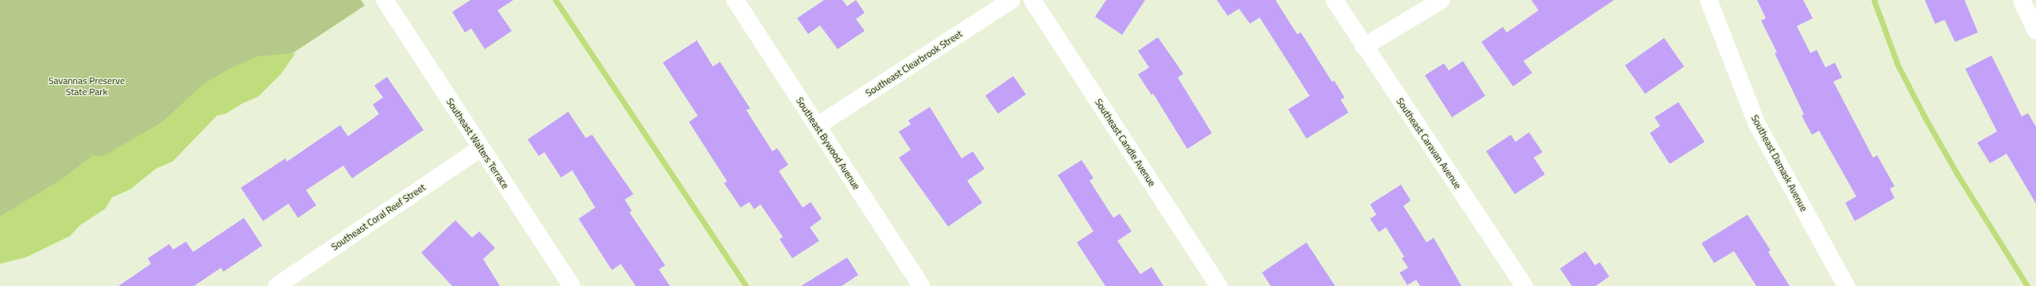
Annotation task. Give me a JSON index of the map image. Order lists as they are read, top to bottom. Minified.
{"streets":{"street":["Southeast Clearbrook Street","Southeast Candle Avenue","Southeast Walters Terrace","Southeast Bywood Avenue","Southeast Caravan Avenue","Southeast Damask Avenue","Southeast Coral Reef Street"]},"crossings":[["Southeast Clearbrook Street","Southeast Bywood Avenue"],["Southeast Walters Terrace","Southeast Coral Reef Street"]],"parks":["Savannas Preserve State Park"]}
